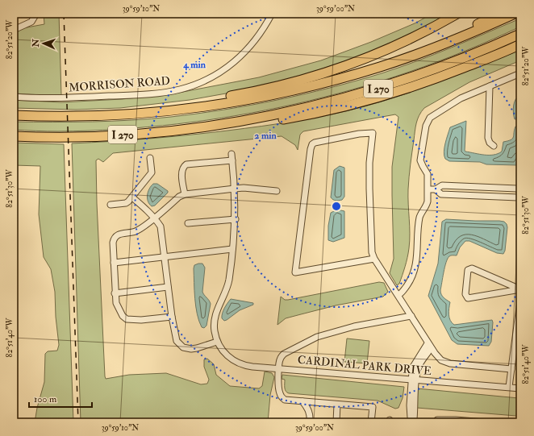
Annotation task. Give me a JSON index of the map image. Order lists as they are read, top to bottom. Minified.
{"streets":{"highway":["I 270"],"street":["MORRISON ROAD","CARDINAL PARK DRIVE"]},"scale_bar":"100 m","north":"left","coordinates":["39°59'10\"N","39°59'00\"N","82°51'20\"W","82°51'30\"W","82°51'40\"W"],"rings":["4 min","2 min"]}
